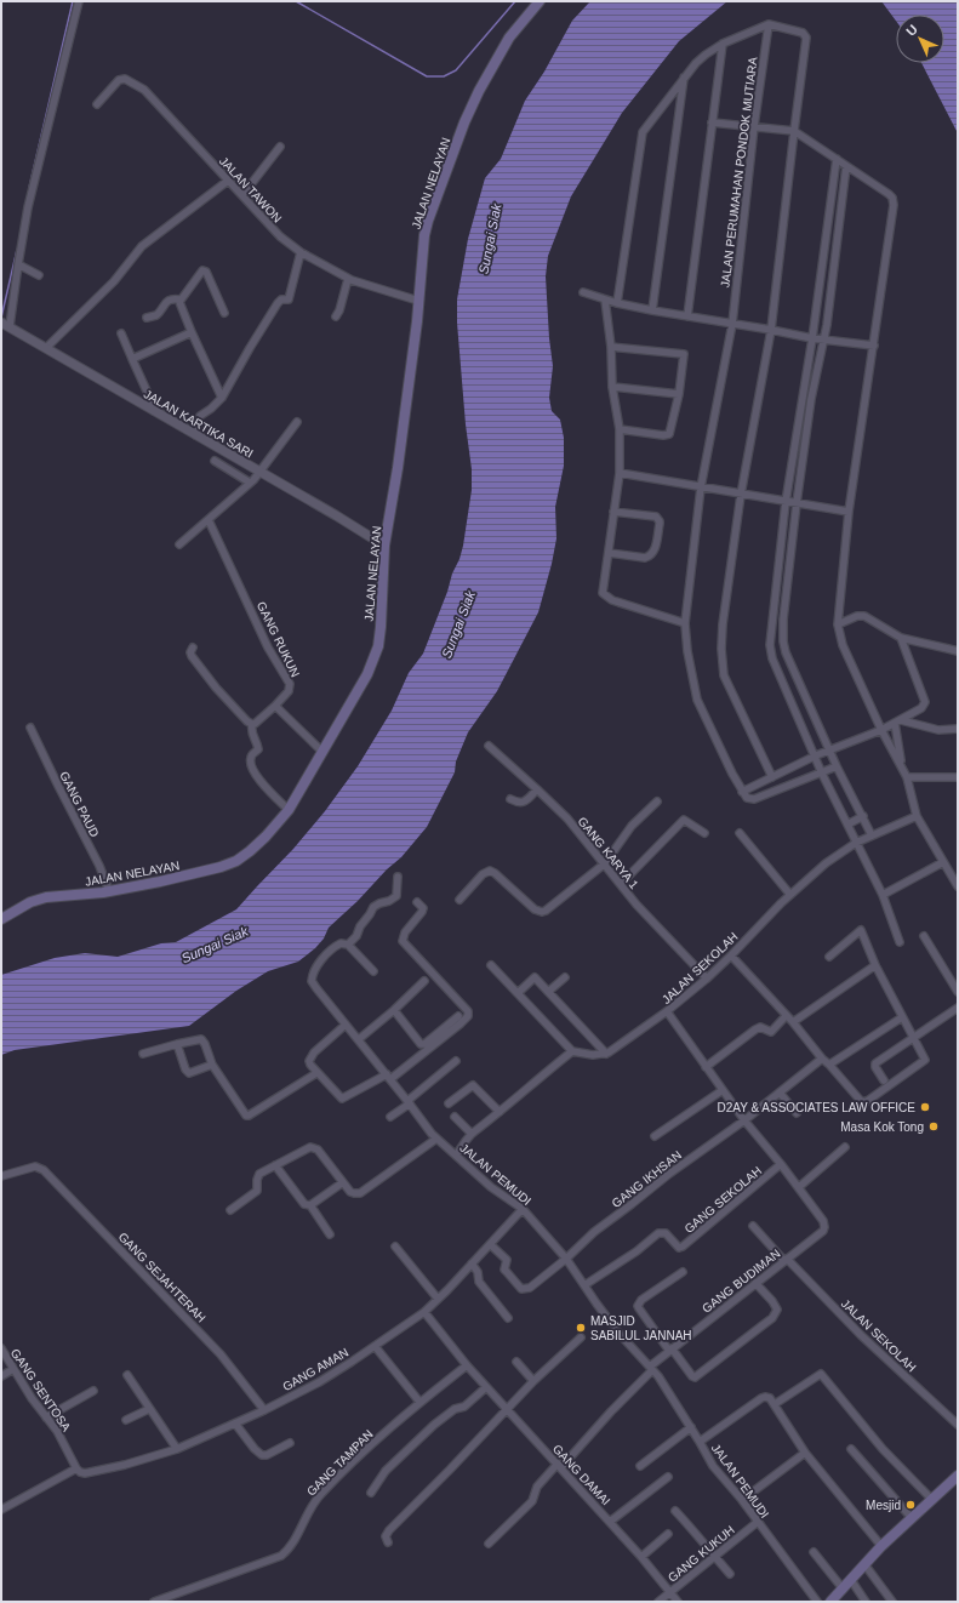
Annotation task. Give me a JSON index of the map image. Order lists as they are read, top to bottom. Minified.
{"streets":{"main road":["JALAN NELAYAN"],"street":["JALAN PERUMAHAN PONDOK MUTIARA","JALAN TAWON","JALAN KARTIKA SARI","GANG RUKUN","GANG PAUD","GANG KARYA 1","JALAN SEKOLAH","JALAN PEMUDI","GANG IKHSAN","GANG SEKOLAH","GANG SEJAHTERAH","GANG BUDIMAN","GANG AMAN","GANG SENTOSA","GANG TAMPAN","GANG DAMAI","GANG KUKUH"]},"crossings":[["JALAN NELAYAN","JALAN TAWON"],["JALAN NELAYAN","JALAN KARTIKA SARI"],["JALAN NELAYAN","GANG PAUD"],["GANG KARYA 1","JALAN SEKOLAH"],["JALAN SEKOLAH","GANG IKHSAN"],["JALAN SEKOLAH","GANG SEKOLAH"],["JALAN SEKOLAH","GANG BUDIMAN"],["JALAN PEMUDI","GANG IKHSAN"],["JALAN PEMUDI","GANG SEKOLAH"],["JALAN PEMUDI","GANG BUDIMAN"],["JALAN PEMUDI","GANG AMAN"],["JALAN PEMUDI","GANG KUKUH"],["GANG IKHSAN","GANG AMAN"],["GANG SEJAHTERAH","GANG AMAN"],["GANG BUDIMAN","GANG DAMAI"],["GANG AMAN","GANG SENTOSA"],["GANG AMAN","GANG DAMAI"],["GANG TAMPAN","GANG DAMAI"],["GANG DAMAI","GANG KUKUH"]],"water":["Sungai Siak"],"places":["D2AY & ASSOCIATES LAW OFFICE","Masa Kok Tong","MASJID SABILUL JANNAH","Mesjid"],"north":"top left"}
